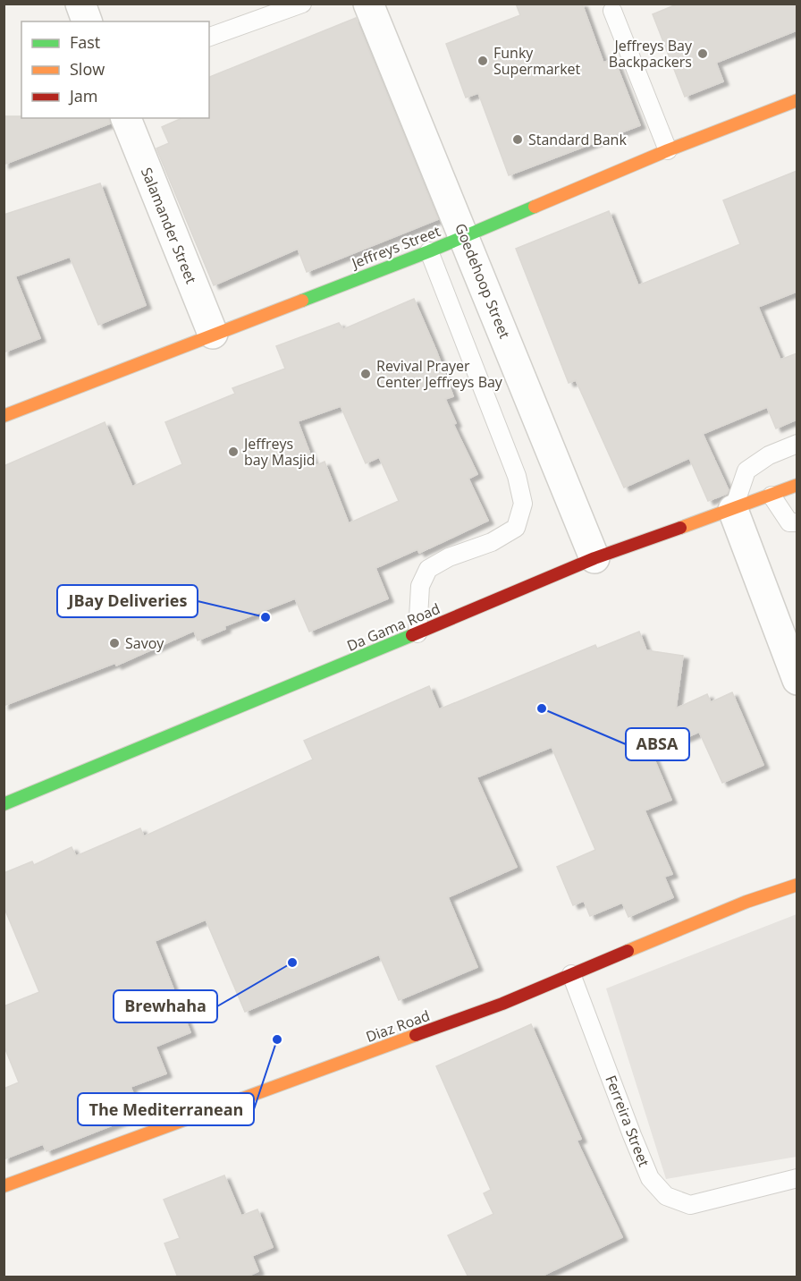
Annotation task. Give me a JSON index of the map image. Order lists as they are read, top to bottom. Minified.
{"streets":{"street":["Salamander Street","Jeffreys Street","Goedehoop Street","Da Gama Road","Diaz Road"],"lane":["Ferreira Street"]},"crossings":[["Salamander Street","Jeffreys Street"],["Jeffreys Street","Goedehoop Street"],["Goedehoop Street","Da Gama Road"],["Diaz Road","Ferreira Street"]],"places":["Jeffreys Bay Backpackers","Funky Supermarket","Standard Bank","Revival Prayer Center Jeffreys Bay","Jeffreys bay Masjid","JBay Deliveries","Savoy","ABSA","Brewhaha","The Mediterranean"],"legend":["Fast","Slow","Jam"]}
